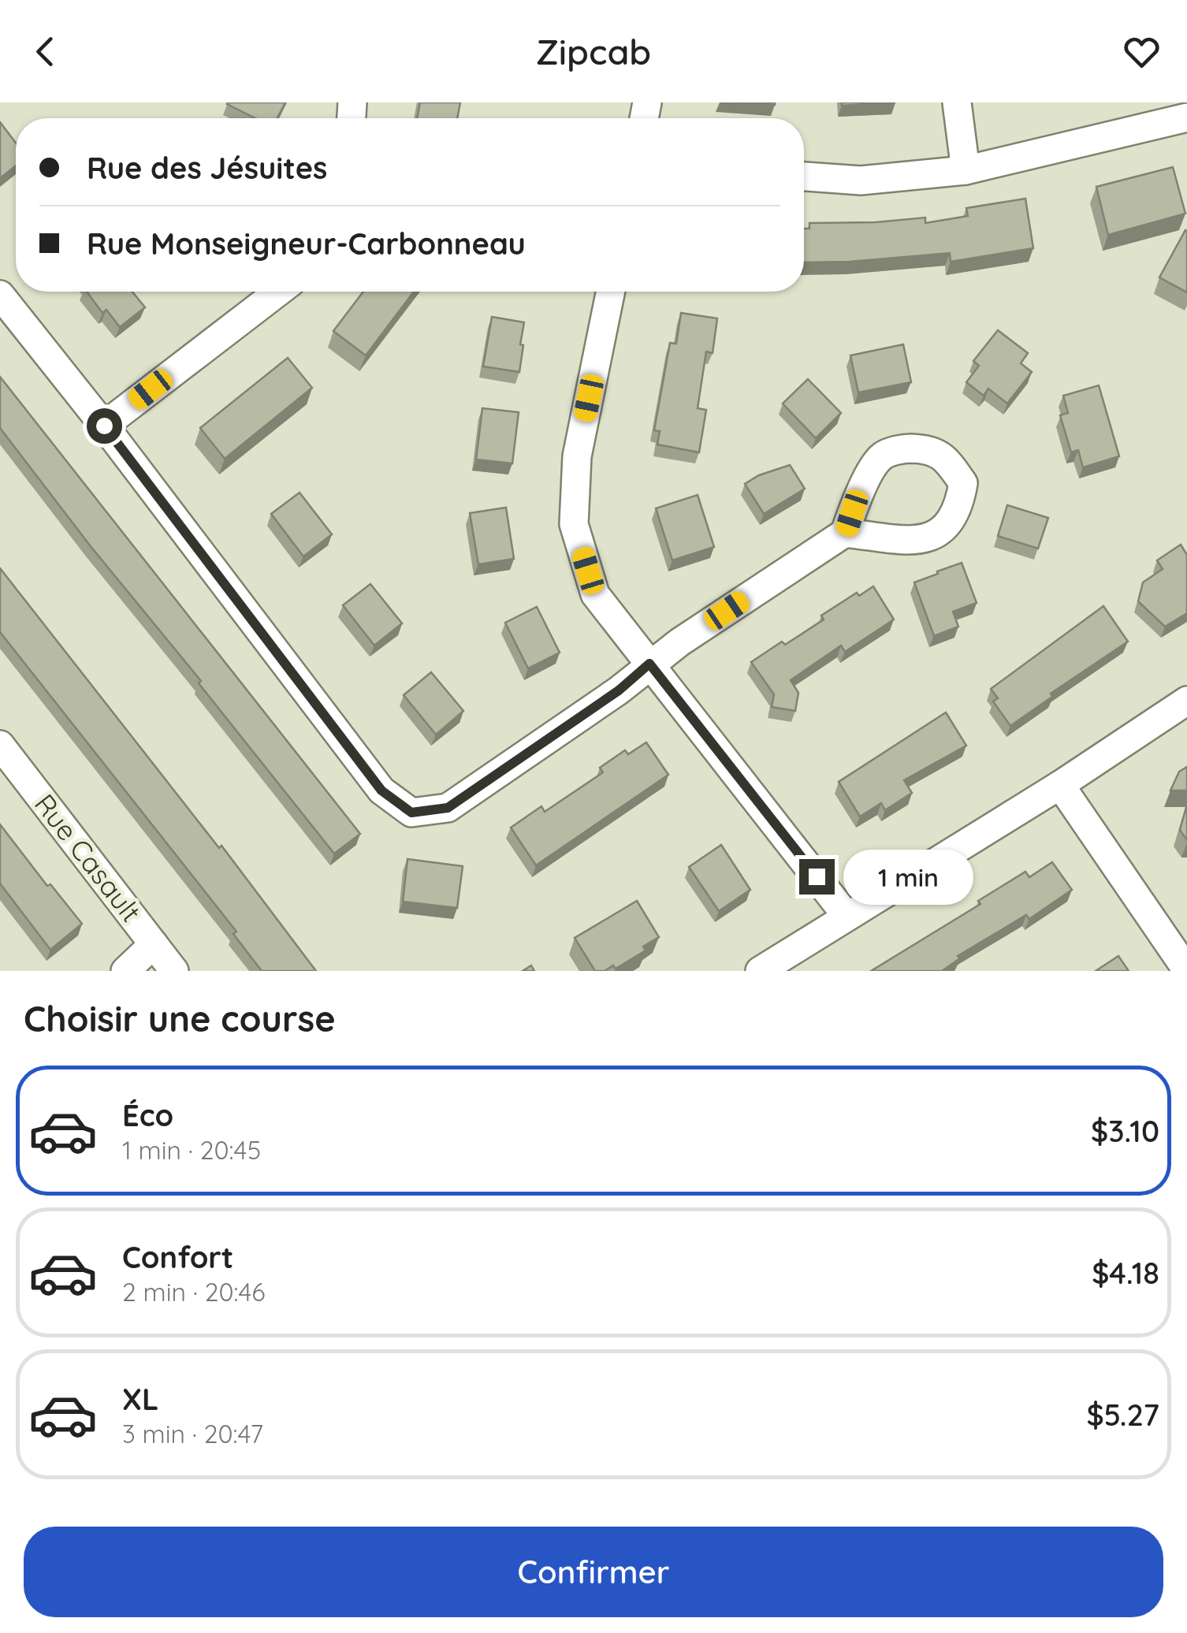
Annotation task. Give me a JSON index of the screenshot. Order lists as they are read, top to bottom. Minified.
{"streets":{"street":["Rue Casault"]},"page":{"header":"Zipcab","banner":["Rue des Jésuites","Rue Monseigneur-Carbonneau"],"bubble":"1 min","heading":"Choisir une course","list":[{"name":"Éco","note":"1 min · 20:45","value":"$3.10"},{"name":"Confort","note":"2 min · 20:46","value":"$4.18"},{"name":"XL","note":"3 min · 20:47","value":"$5.27"}],"buttons":"Confirmer"}}
